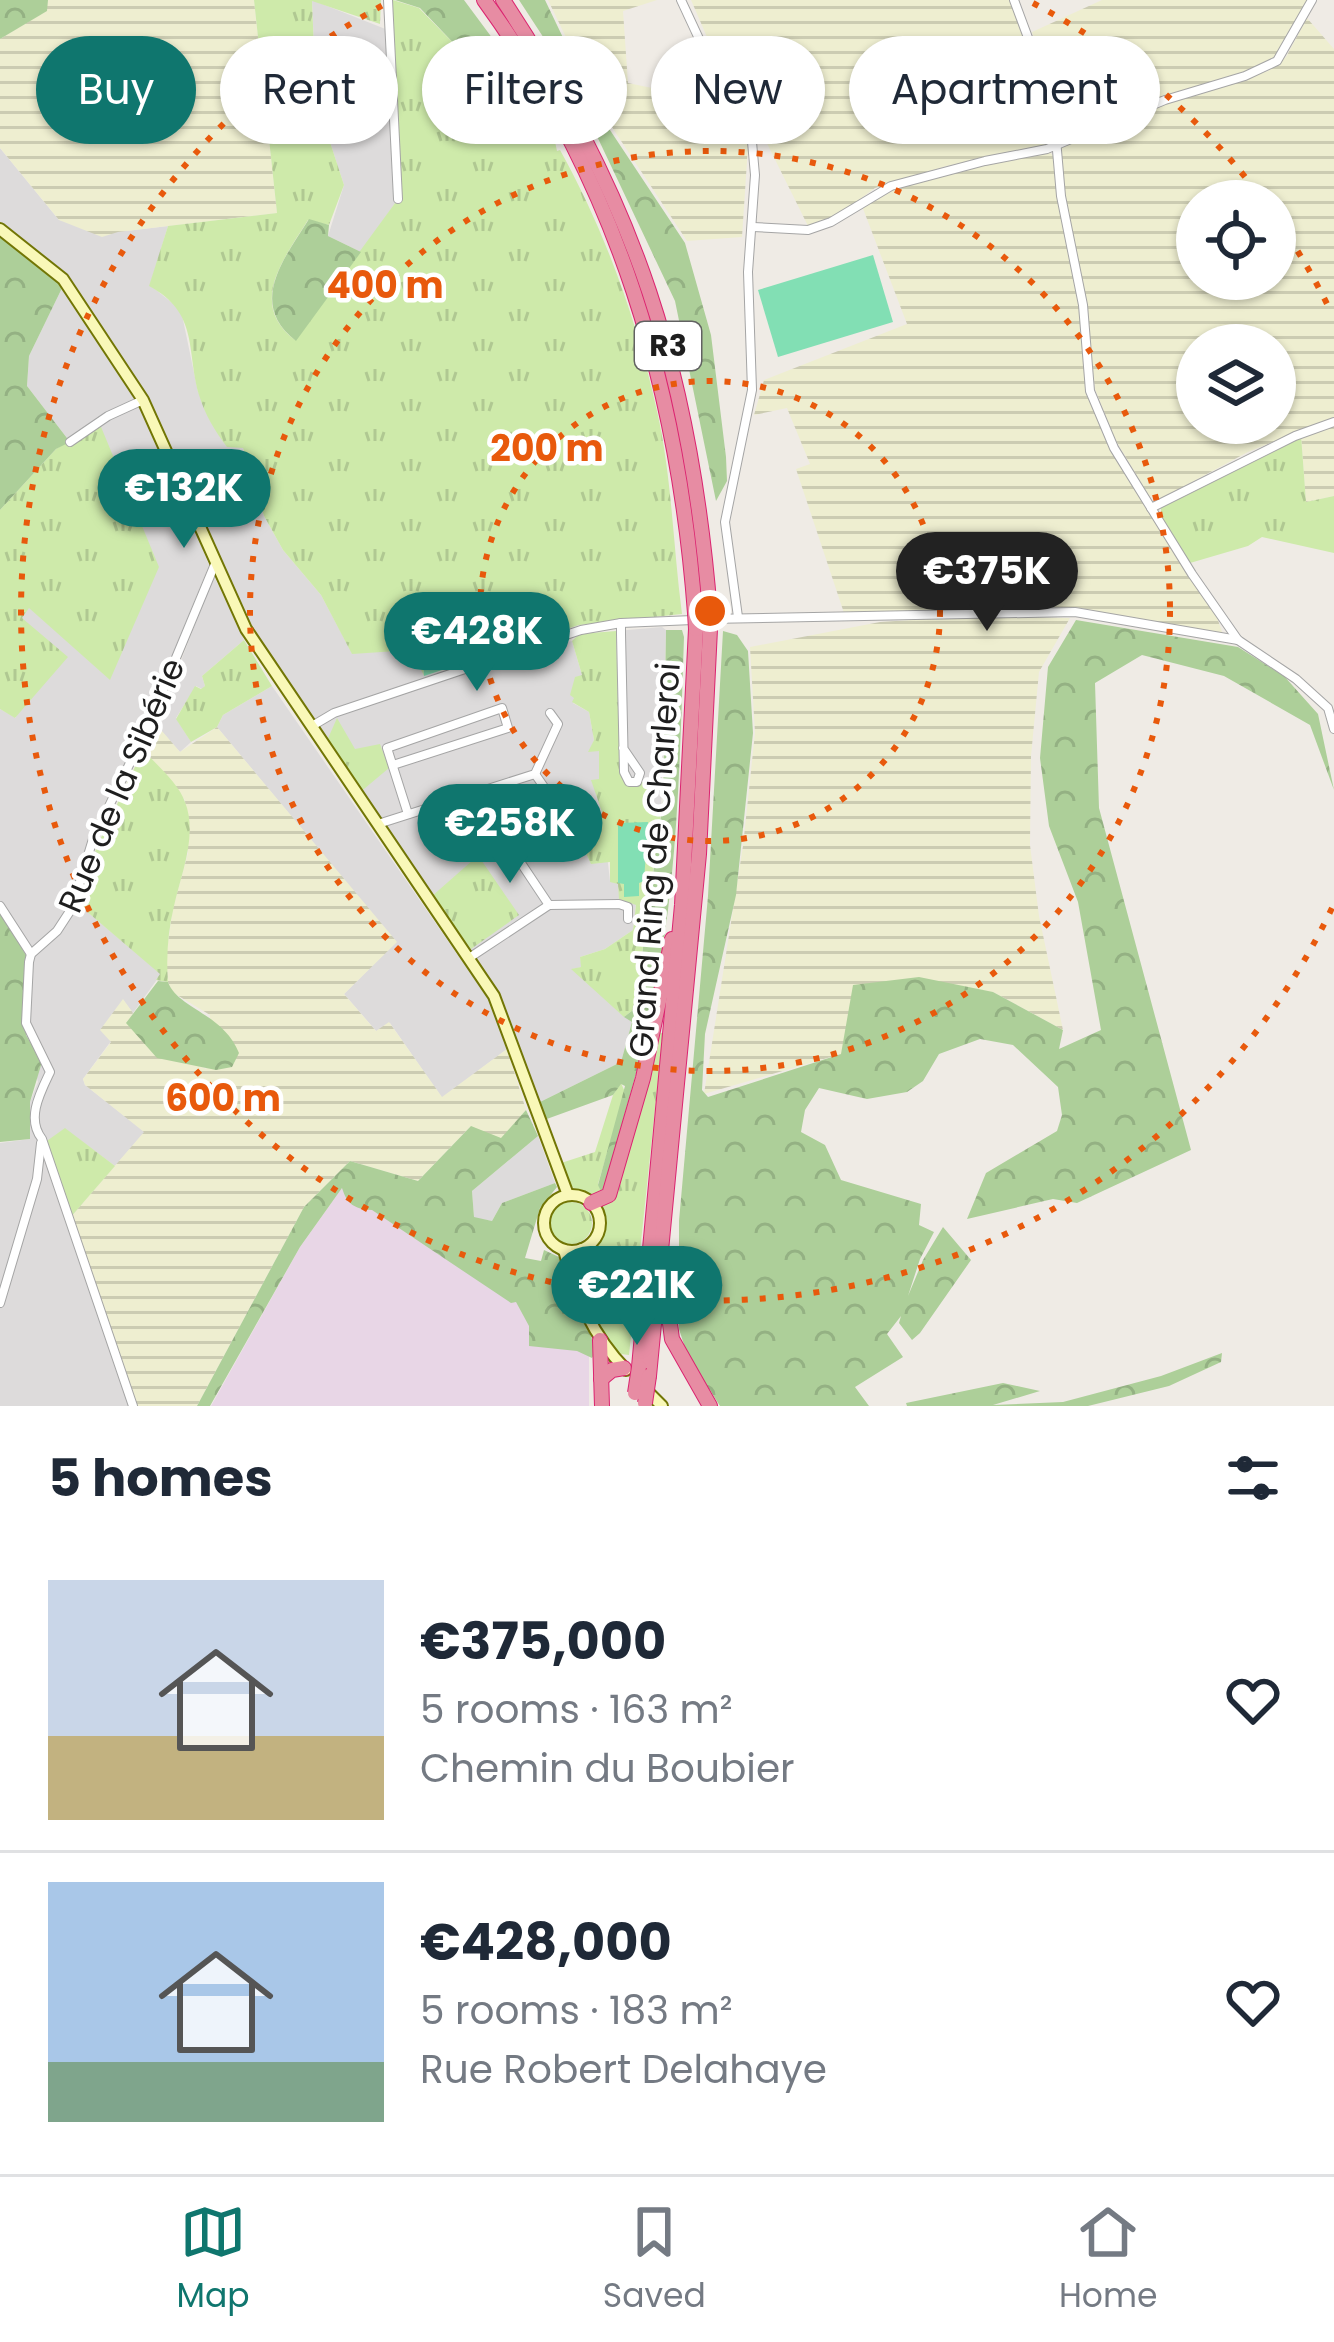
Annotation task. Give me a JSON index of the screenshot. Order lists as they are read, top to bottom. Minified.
{"streets":{"highway":["R3","Grand Ring de Charleroi"],"street":["Rue de la Sibérie"]},"page":{"chip":["Buy","Rent","Filters","New","Apartment"],"price":["€132K","€375K","€428K","€258K","€221K"],"heading":"5 homes","list":[{"name":"€375,000","note":"5 rooms · 163 m² · Chemin du Boubier"},{"name":"€428,000","note":"5 rooms · 183 m² · Rue Robert Delahaye"}],"tabs":["Map","Saved","Home"]},"rings":["400 m","200 m","600 m"]}
